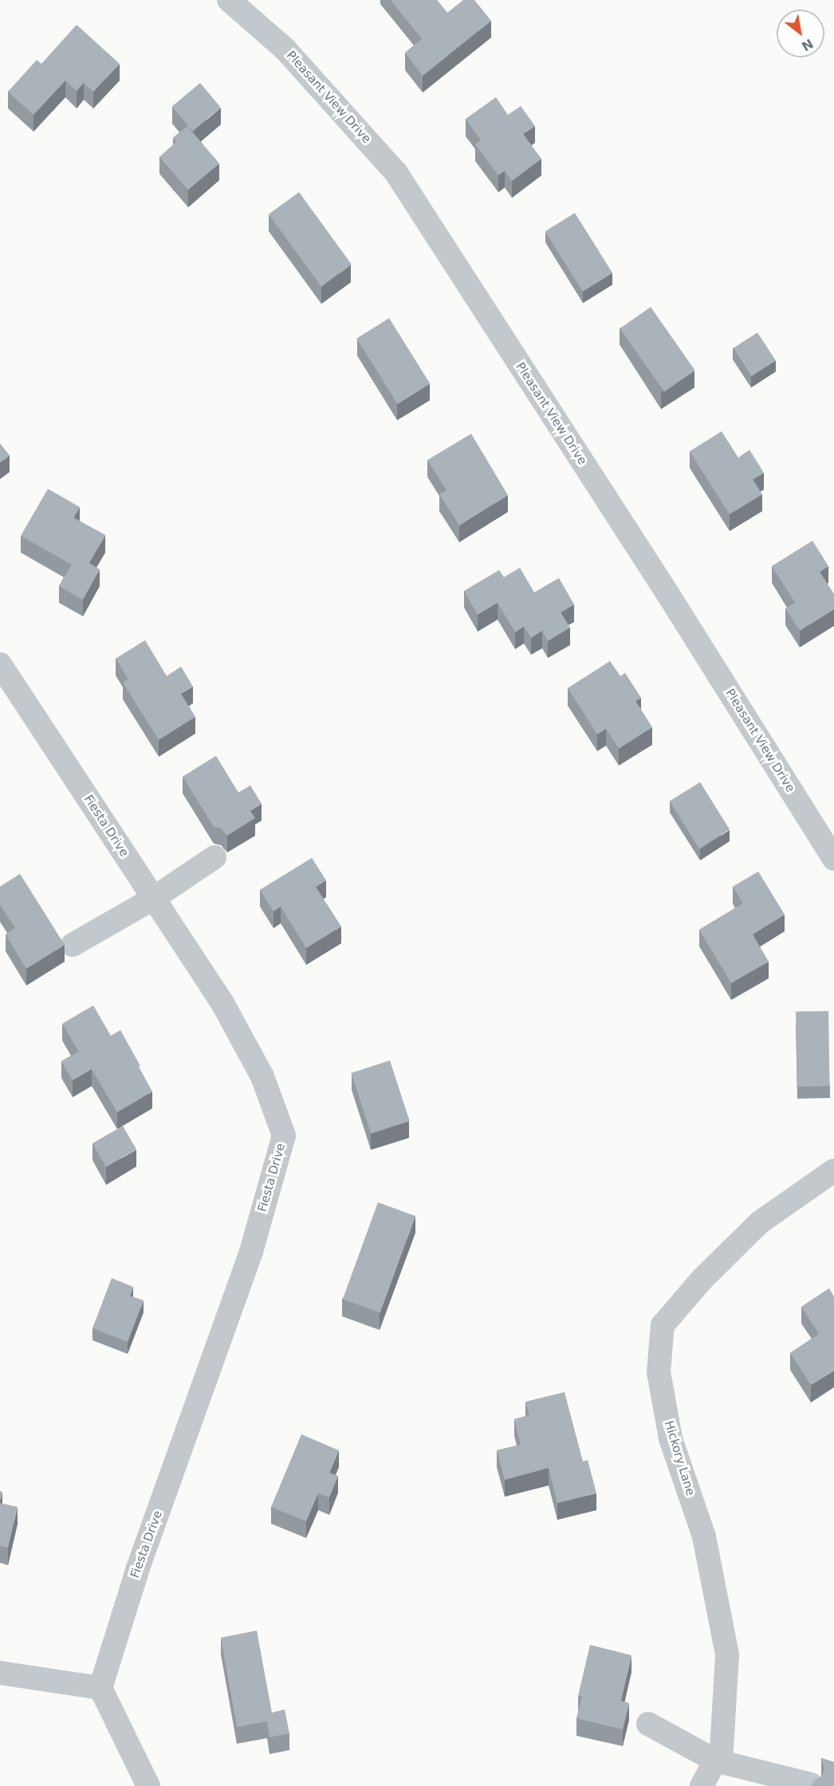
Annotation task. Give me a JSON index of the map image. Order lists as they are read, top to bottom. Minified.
{"streets":{"street":["Pleasant View Drive","Fiesta Drive","Hickory Lane"]},"north":"bottom right"}
